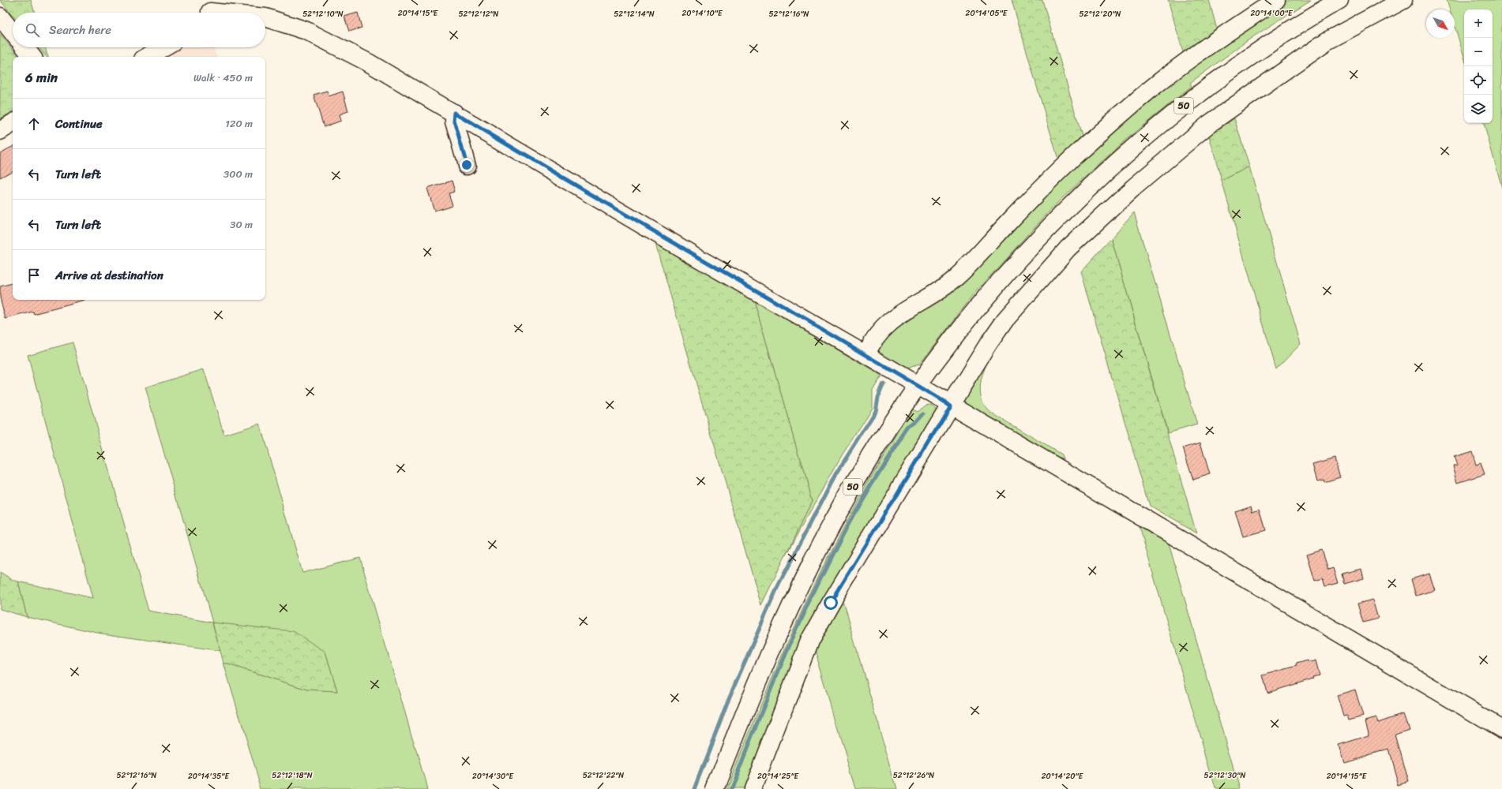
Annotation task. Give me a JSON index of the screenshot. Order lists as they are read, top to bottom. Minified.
{"streets":{"street":["50"]},"north":"bottom right","page":{"map_buttons":["+","−"],"search":"Search here","heading":["6 min","Walk · 450 m"],"list":[["Continue","120 m"],["Turn left","300 m"],["Turn left","30 m"],"Arrive at destination"]},"coordinates":["20°14'15\"E","20°14'10\"E","20°14'05\"E","20°14'00\"E","52°12'10\"N","52°12'12\"N","52°12'14\"N","52°12'16\"N","52°12'20\"N","52°12'18\"N","52°12'22\"N","52°12'26\"N","52°12'30\"N","20°14'35\"E","20°14'30\"E","20°14'25\"E","20°14'20\"E"]}
